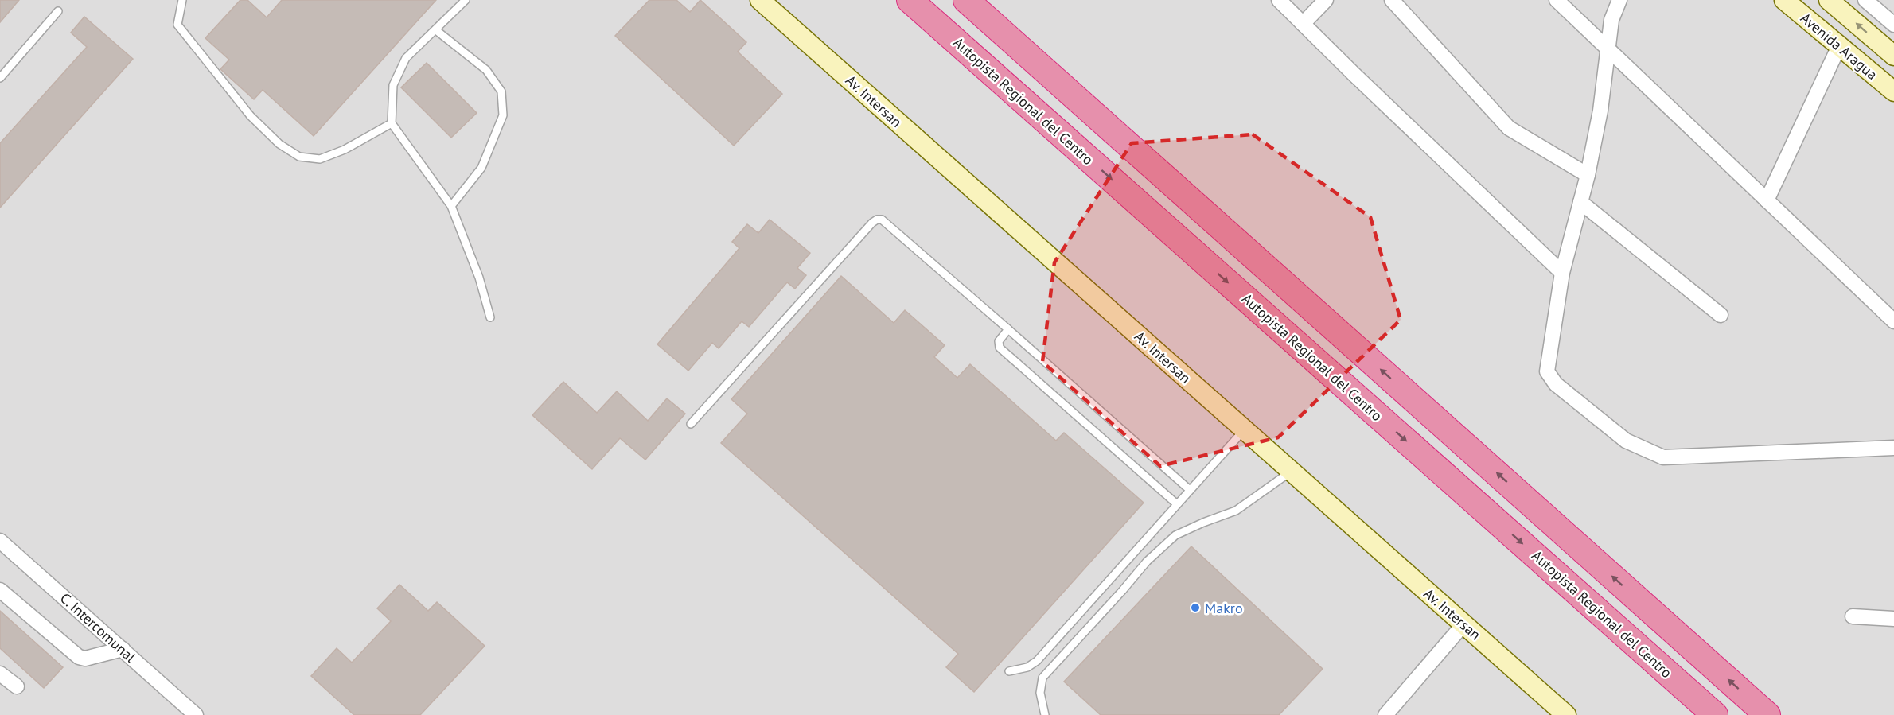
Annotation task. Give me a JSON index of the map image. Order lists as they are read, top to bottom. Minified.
{"streets":{"highway":["Autopista Regional del Centro"],"street":["Avenida Aragua","Av. Intersan","C. Intercomunal"]},"places":["Makro"]}
